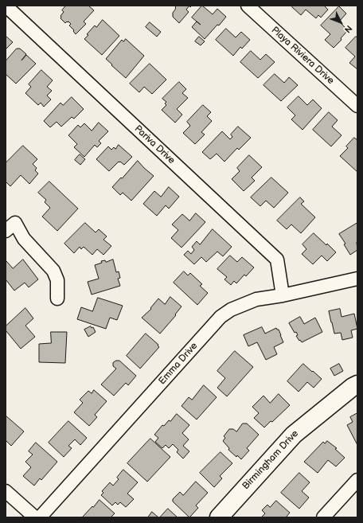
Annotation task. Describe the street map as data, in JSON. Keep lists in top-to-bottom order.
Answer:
{
  "streets": {
    "main road": ["Birmingham Drive"],
    "street": ["Playa Riviera Drive", "Pariva Drive", "Emma Drive"]
  },
  "crossings": [
    ["Pariva Drive", "Emma Drive"]
  ],
  "north": "bottom right"
}
